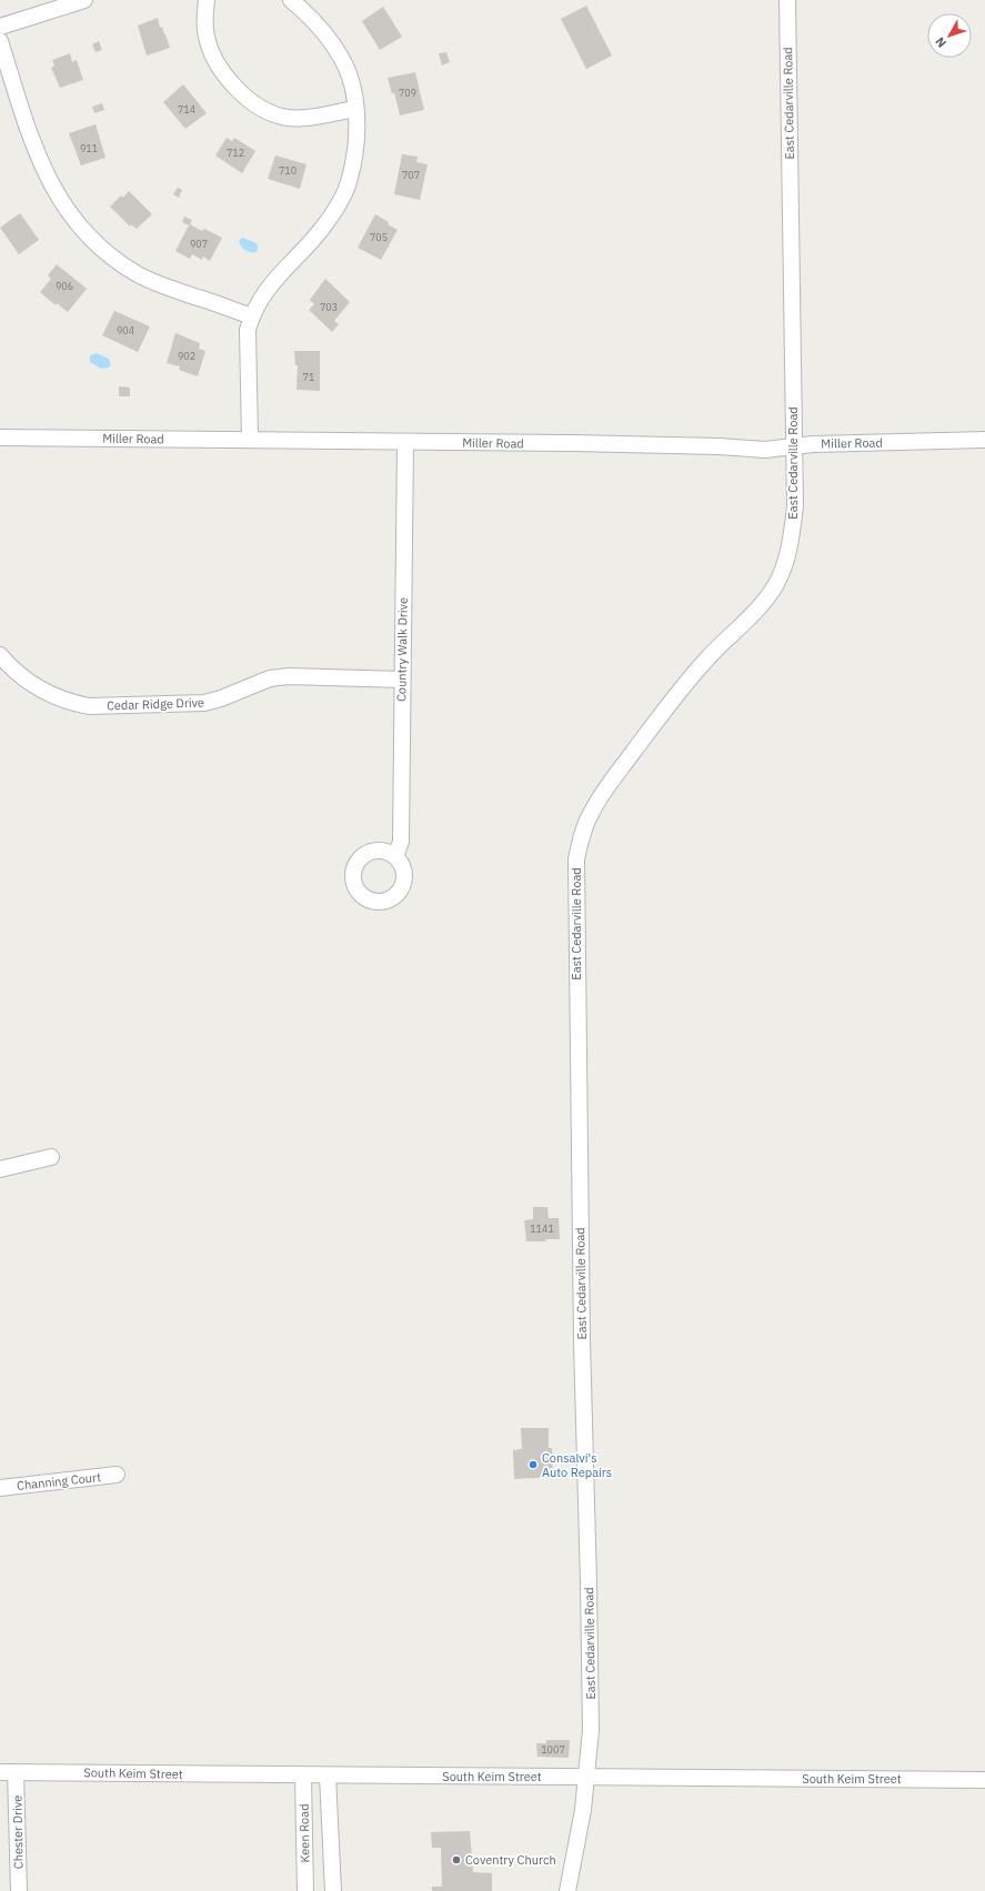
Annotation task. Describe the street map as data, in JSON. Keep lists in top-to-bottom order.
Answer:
{
  "streets": {
    "street": [
      "East Cedarville Road",
      "Miller Road",
      "Country Walk Drive",
      "Cedar Ridge Drive",
      "Channing Court",
      "South Keim Street",
      "Chester Drive",
      "Keen Road"
    ]
  },
  "crossings": [
    ["East Cedarville Road", "Miller Road"],
    ["East Cedarville Road", "South Keim Street"],
    ["Miller Road", "Country Walk Drive"],
    ["Country Walk Drive", "Cedar Ridge Drive"],
    ["South Keim Street", "Chester Drive"],
    ["South Keim Street", "Keen Road"]
  ],
  "places": ["Consalvi's Auto Repairs", "Coventry Church"],
  "house_numbers": [
    "709",
    "714",
    "911",
    "712",
    "710",
    "707",
    "705",
    "907",
    "906",
    "703",
    "904",
    "902",
    "71",
    "1141",
    "1007"
  ],
  "north": "bottom left"
}
